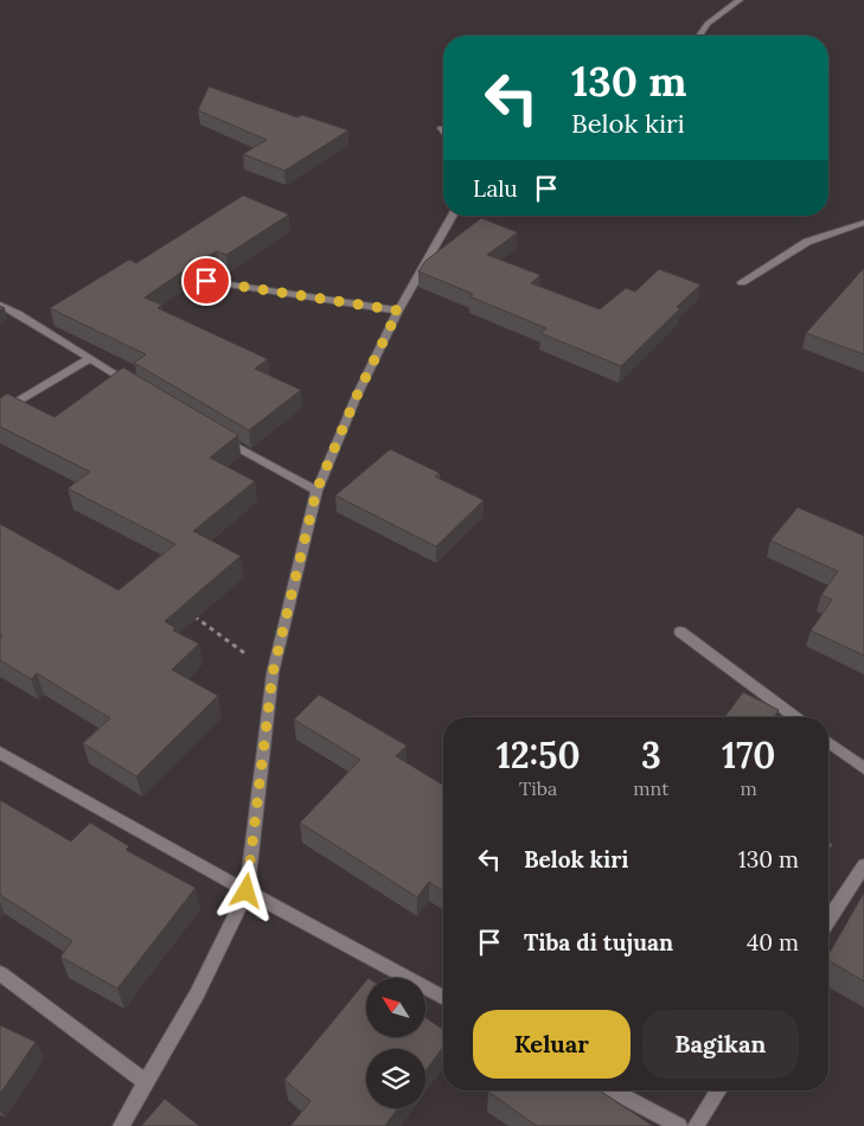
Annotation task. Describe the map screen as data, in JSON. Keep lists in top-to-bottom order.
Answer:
{
  "north": "top left",
  "page": {
    "turn": ["130 m", "Belok kiri"],
    "then": "Lalu",
    "eta": [
      "12:50",
      "Tiba",
      "3",
      "mnt",
      "170",
      "m"
    ],
    "list": [
      {
        "name": "Belok kiri",
        "value": "130 m"
      },
      {
        "name": "Tiba di tujuan",
        "value": "40 m"
      }
    ],
    "buttons": ["Keluar", "Bagikan"]
  }
}
